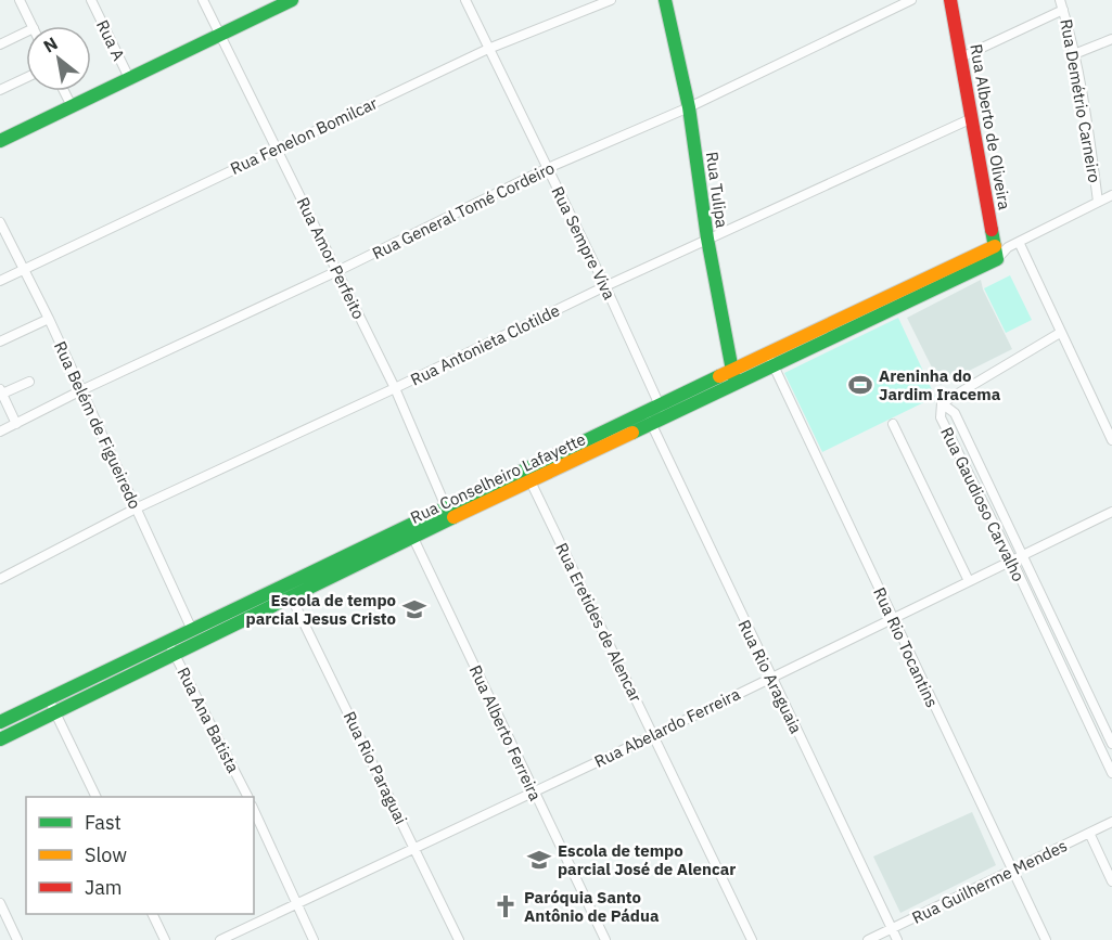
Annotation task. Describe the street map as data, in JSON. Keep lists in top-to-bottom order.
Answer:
{
  "streets": {
    "street": [
      "Rua A",
      "Rua Demétrio Carneiro",
      "Rua Alberto de Oliveira",
      "Rua Fenelon Bomilcar",
      "Rua Tulipa",
      "Rua General Tomé Cordeiro",
      "Rua Sempre Viva",
      "Rua Amor Perfeito",
      "Rua Antonieta Clotilde",
      "Rua Belém de Figueiredo",
      "Rua Conselheiro Lafayette",
      "Rua Gaudioso Carvalho",
      "Rua Eretides de Alencar",
      "Rua Rio Tocantins",
      "Rua Rio Araguaia",
      "Rua Ana Batista",
      "Rua Abelardo Ferreira",
      "Rua Alberto Ferreira",
      "Rua Rio Paraguai",
      "Rua Guilherme Mendes"
    ]
  },
  "crossings": [
    ["Rua Demétrio Carneiro", "Rua Conselheiro Lafayette"],
    ["Rua Alberto de Oliveira", "Rua Antonieta Clotilde"],
    ["Rua Alberto de Oliveira", "Rua Conselheiro Lafayette"],
    ["Rua Fenelon Bomilcar", "Rua Sempre Viva"],
    ["Rua Fenelon Bomilcar", "Rua Amor Perfeito"],
    ["Rua Fenelon Bomilcar", "Rua Belém de Figueiredo"],
    ["Rua Tulipa", "Rua General Tomé Cordeiro"],
    ["Rua Tulipa", "Rua Antonieta Clotilde"],
    ["Rua Tulipa", "Rua Conselheiro Lafayette"],
    ["Rua General Tomé Cordeiro", "Rua Sempre Viva"],
    ["Rua General Tomé Cordeiro", "Rua Amor Perfeito"],
    ["Rua General Tomé Cordeiro", "Rua Belém de Figueiredo"],
    ["Rua Sempre Viva", "Rua Antonieta Clotilde"],
    ["Rua Sempre Viva", "Rua Conselheiro Lafayette"],
    ["Rua Amor Perfeito", "Rua Antonieta Clotilde"],
    ["Rua Amor Perfeito", "Rua Conselheiro Lafayette"],
    ["Rua Antonieta Clotilde", "Rua Belém de Figueiredo"],
    ["Rua Belém de Figueiredo", "Rua Conselheiro Lafayette"],
    ["Rua Conselheiro Lafayette", "Rua Eretides de Alencar"],
    ["Rua Conselheiro Lafayette", "Rua Rio Tocantins"],
    ["Rua Conselheiro Lafayette", "Rua Rio Araguaia"],
    ["Rua Conselheiro Lafayette", "Rua Ana Batista"],
    ["Rua Conselheiro Lafayette", "Rua Alberto Ferreira"],
    ["Rua Conselheiro Lafayette", "Rua Rio Paraguai"],
    ["Rua Gaudioso Carvalho", "Rua Abelardo Ferreira"],
    ["Rua Eretides de Alencar", "Rua Abelardo Ferreira"],
    ["Rua Rio Tocantins", "Rua Abelardo Ferreira"],
    ["Rua Rio Tocantins", "Rua Guilherme Mendes"],
    ["Rua Rio Araguaia", "Rua Abelardo Ferreira"],
    ["Rua Rio Araguaia", "Rua Guilherme Mendes"],
    ["Rua Abelardo Ferreira", "Rua Alberto Ferreira"],
    ["Rua Abelardo Ferreira", "Rua Rio Paraguai"]
  ],
  "places": {
    "sports": ["Areninha do Jardim Iracema"],
    "school or university": ["Escola de tempo parcial Jesus Cristo", "Escola de tempo parcial José de Alencar"],
    "church": ["Paróquia Santo Antônio de Pádua"]
  },
  "legend": ["Fast", "Slow", "Jam"],
  "north": "top left"
}
